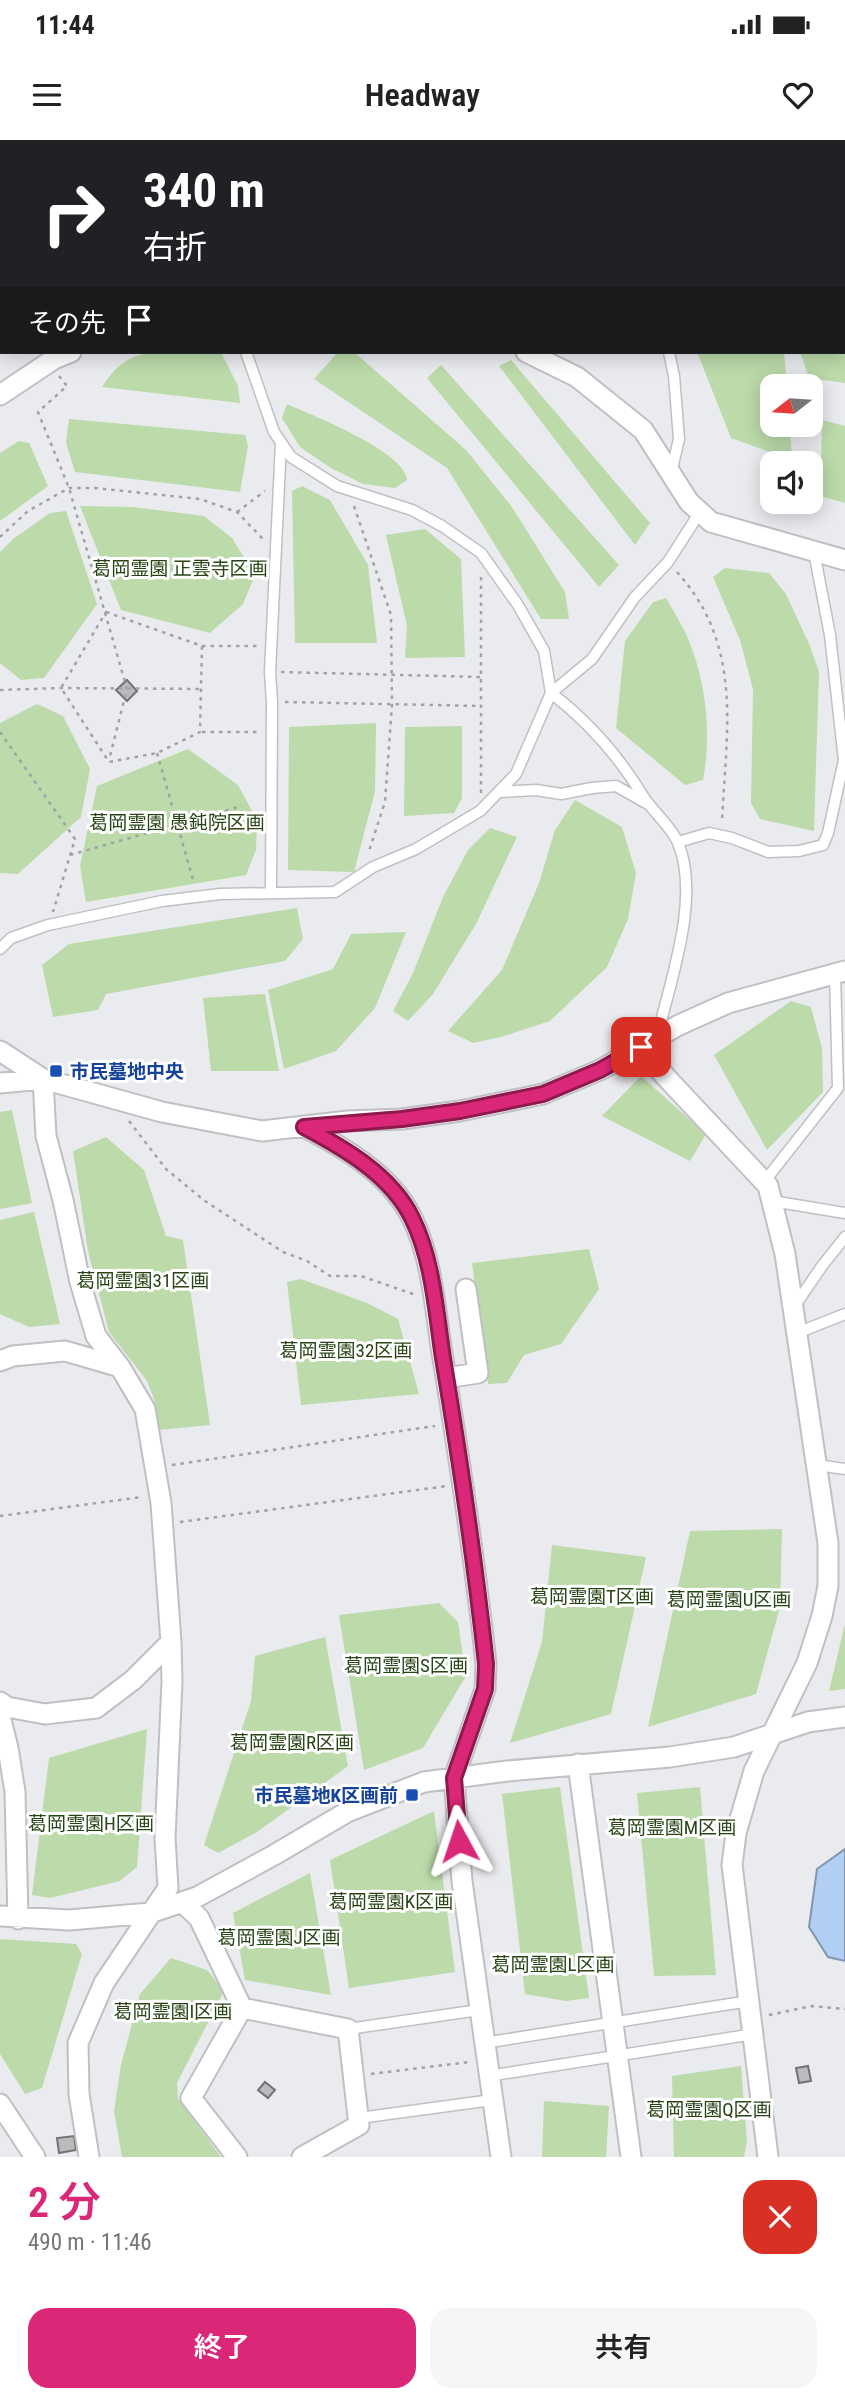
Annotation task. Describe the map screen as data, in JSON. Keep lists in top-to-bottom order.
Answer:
{
  "parks": [
    "葛岡霊園 正雲寺区画",
    "葛岡霊園 愚鈍院区画",
    "葛岡霊園31区画",
    "葛岡霊園32区画",
    "葛岡霊園T区画",
    "葛岡霊園U区画",
    "葛岡霊園S区画",
    "葛岡霊園R区画",
    "葛岡霊園H区画",
    "葛岡霊園M区画",
    "葛岡霊園K区画",
    "葛岡霊園J区画",
    "葛岡霊園L区画",
    "葛岡霊園I区画",
    "葛岡霊園Q区画"
  ],
  "places": {
    "transit": ["市民墓地中央", "市民墓地K区画前"]
  },
  "north": "left",
  "page": {
    "status": "11:44",
    "header": "Headway",
    "turn": ["340 m", "右折"],
    "then": "その先",
    "heading": ["2 分", "490 m · 11:46"],
    "buttons": ["終了", "共有"]
  }
}
